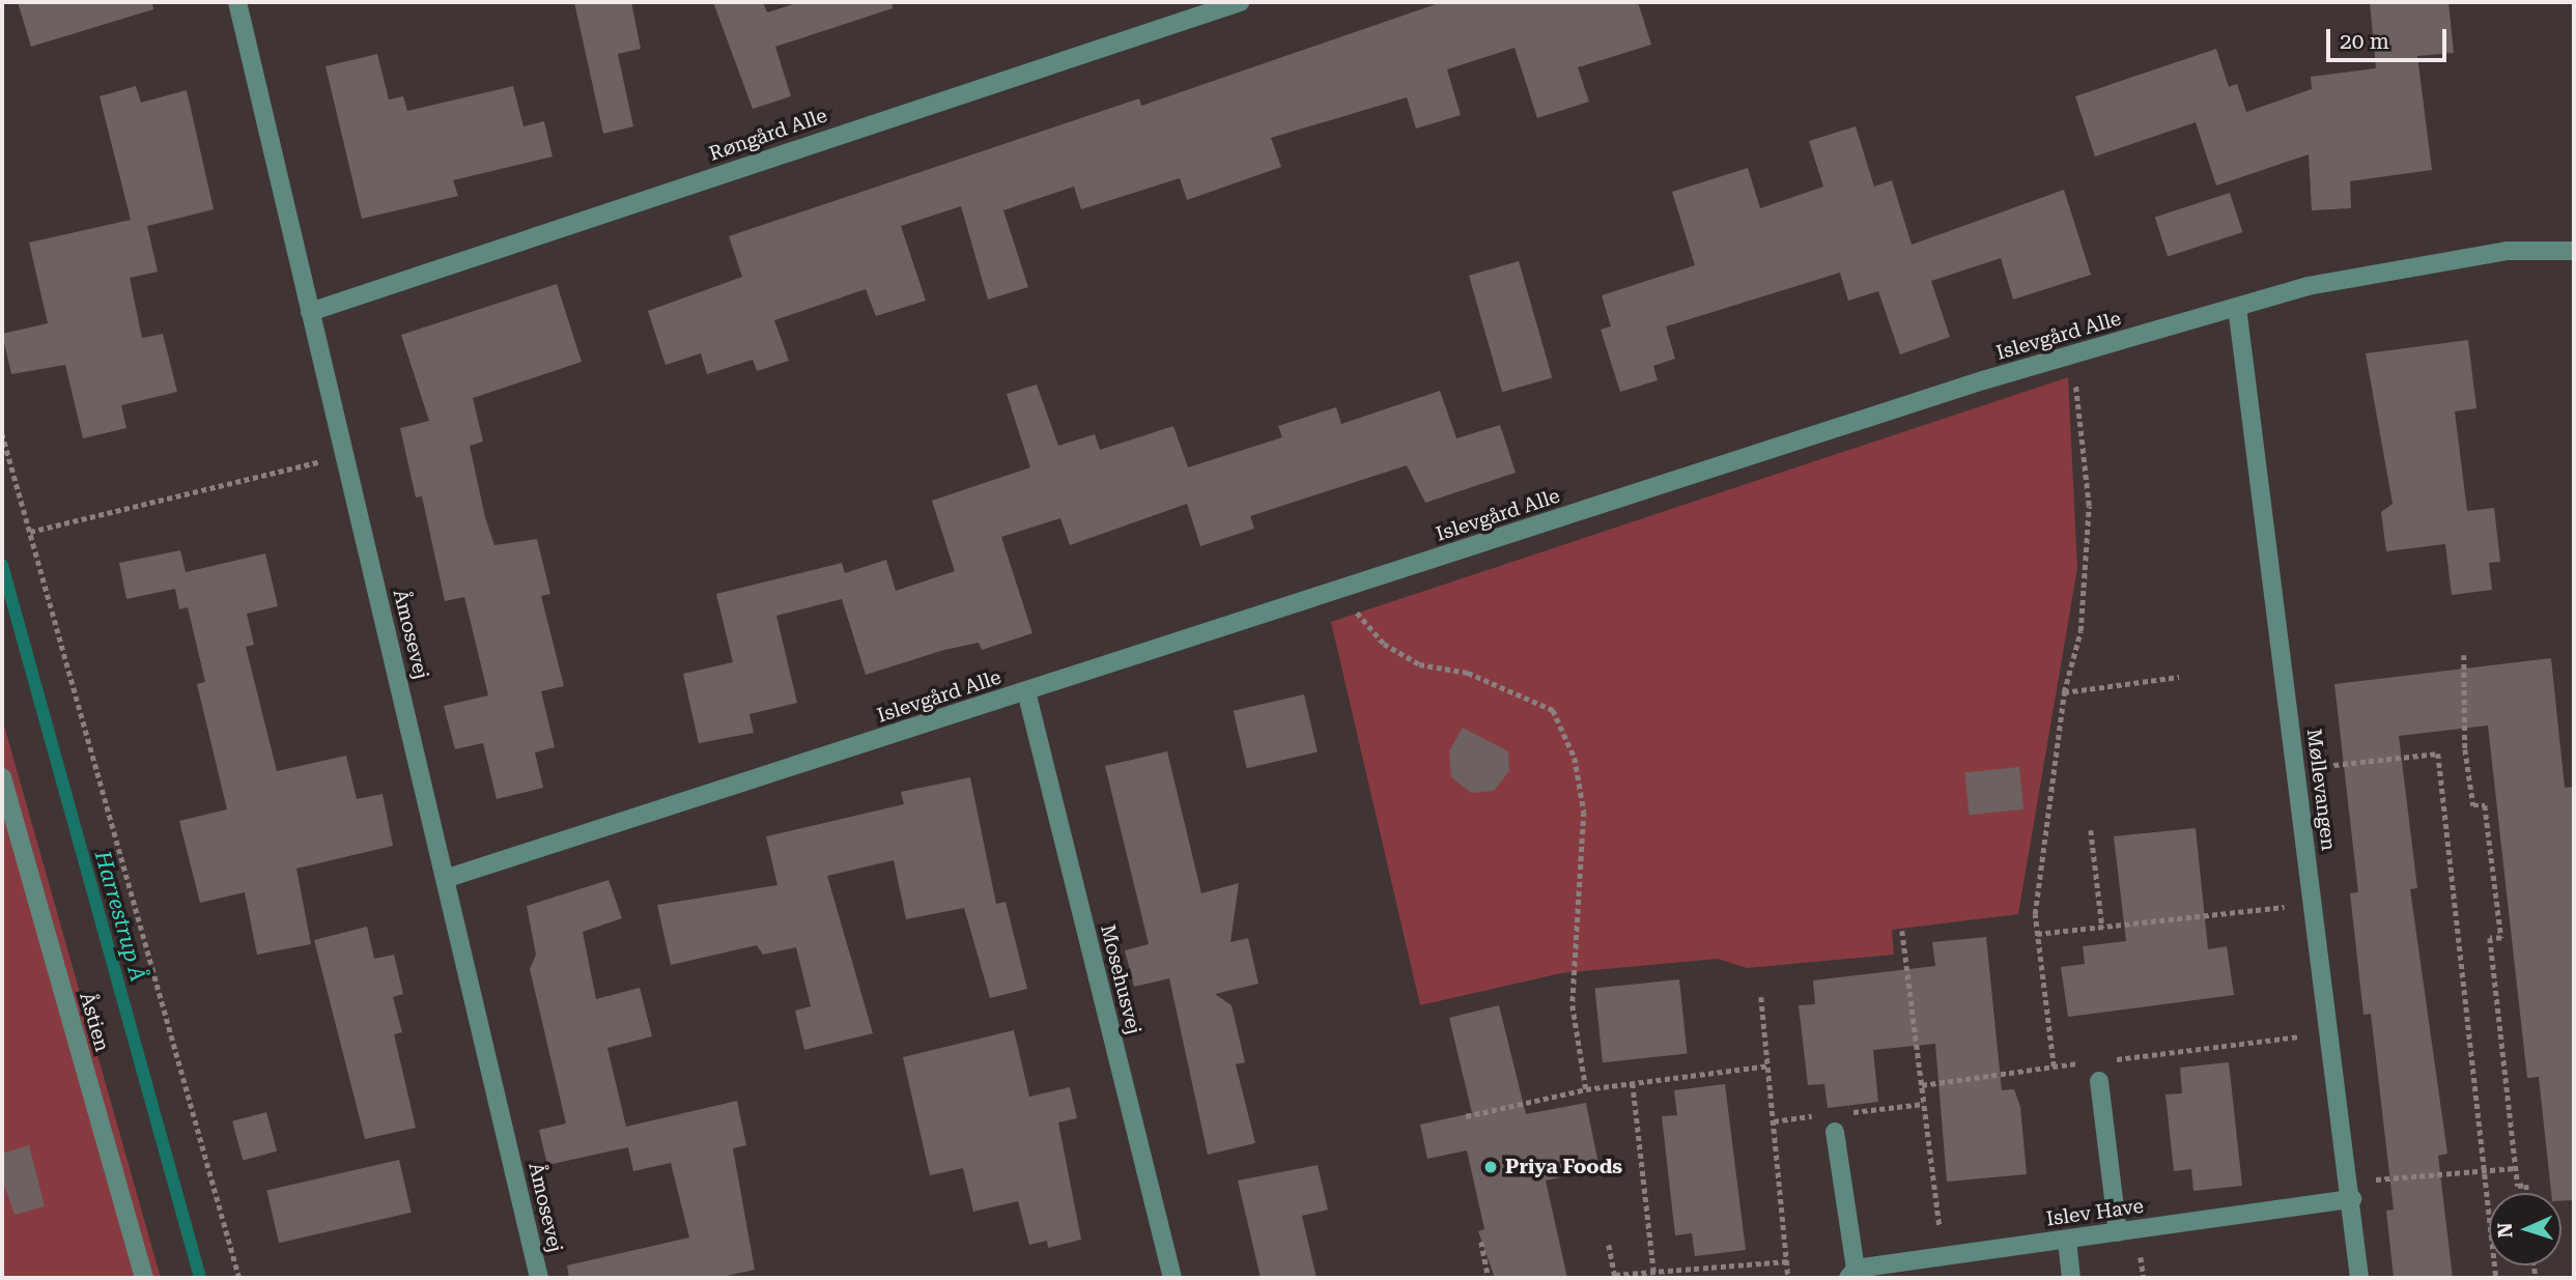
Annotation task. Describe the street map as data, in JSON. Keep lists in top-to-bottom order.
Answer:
{
  "streets": {
    "street": [
      "Røngård Alle",
      "Islevgård Alle",
      "Åmosevej",
      "Møllevangen",
      "Mosehusvej",
      "Åstien",
      "Islev Have"
    ]
  },
  "crossings": [
    ["Røngård Alle", "Åmosevej"],
    ["Islevgård Alle", "Åmosevej"],
    ["Islevgård Alle", "Møllevangen"],
    ["Islevgård Alle", "Mosehusvej"],
    ["Møllevangen", "Islev Have"]
  ],
  "water": ["Harrestrup Å"],
  "places": ["Priya Foods"],
  "scale_bar": "20 m",
  "north": "left"
}
